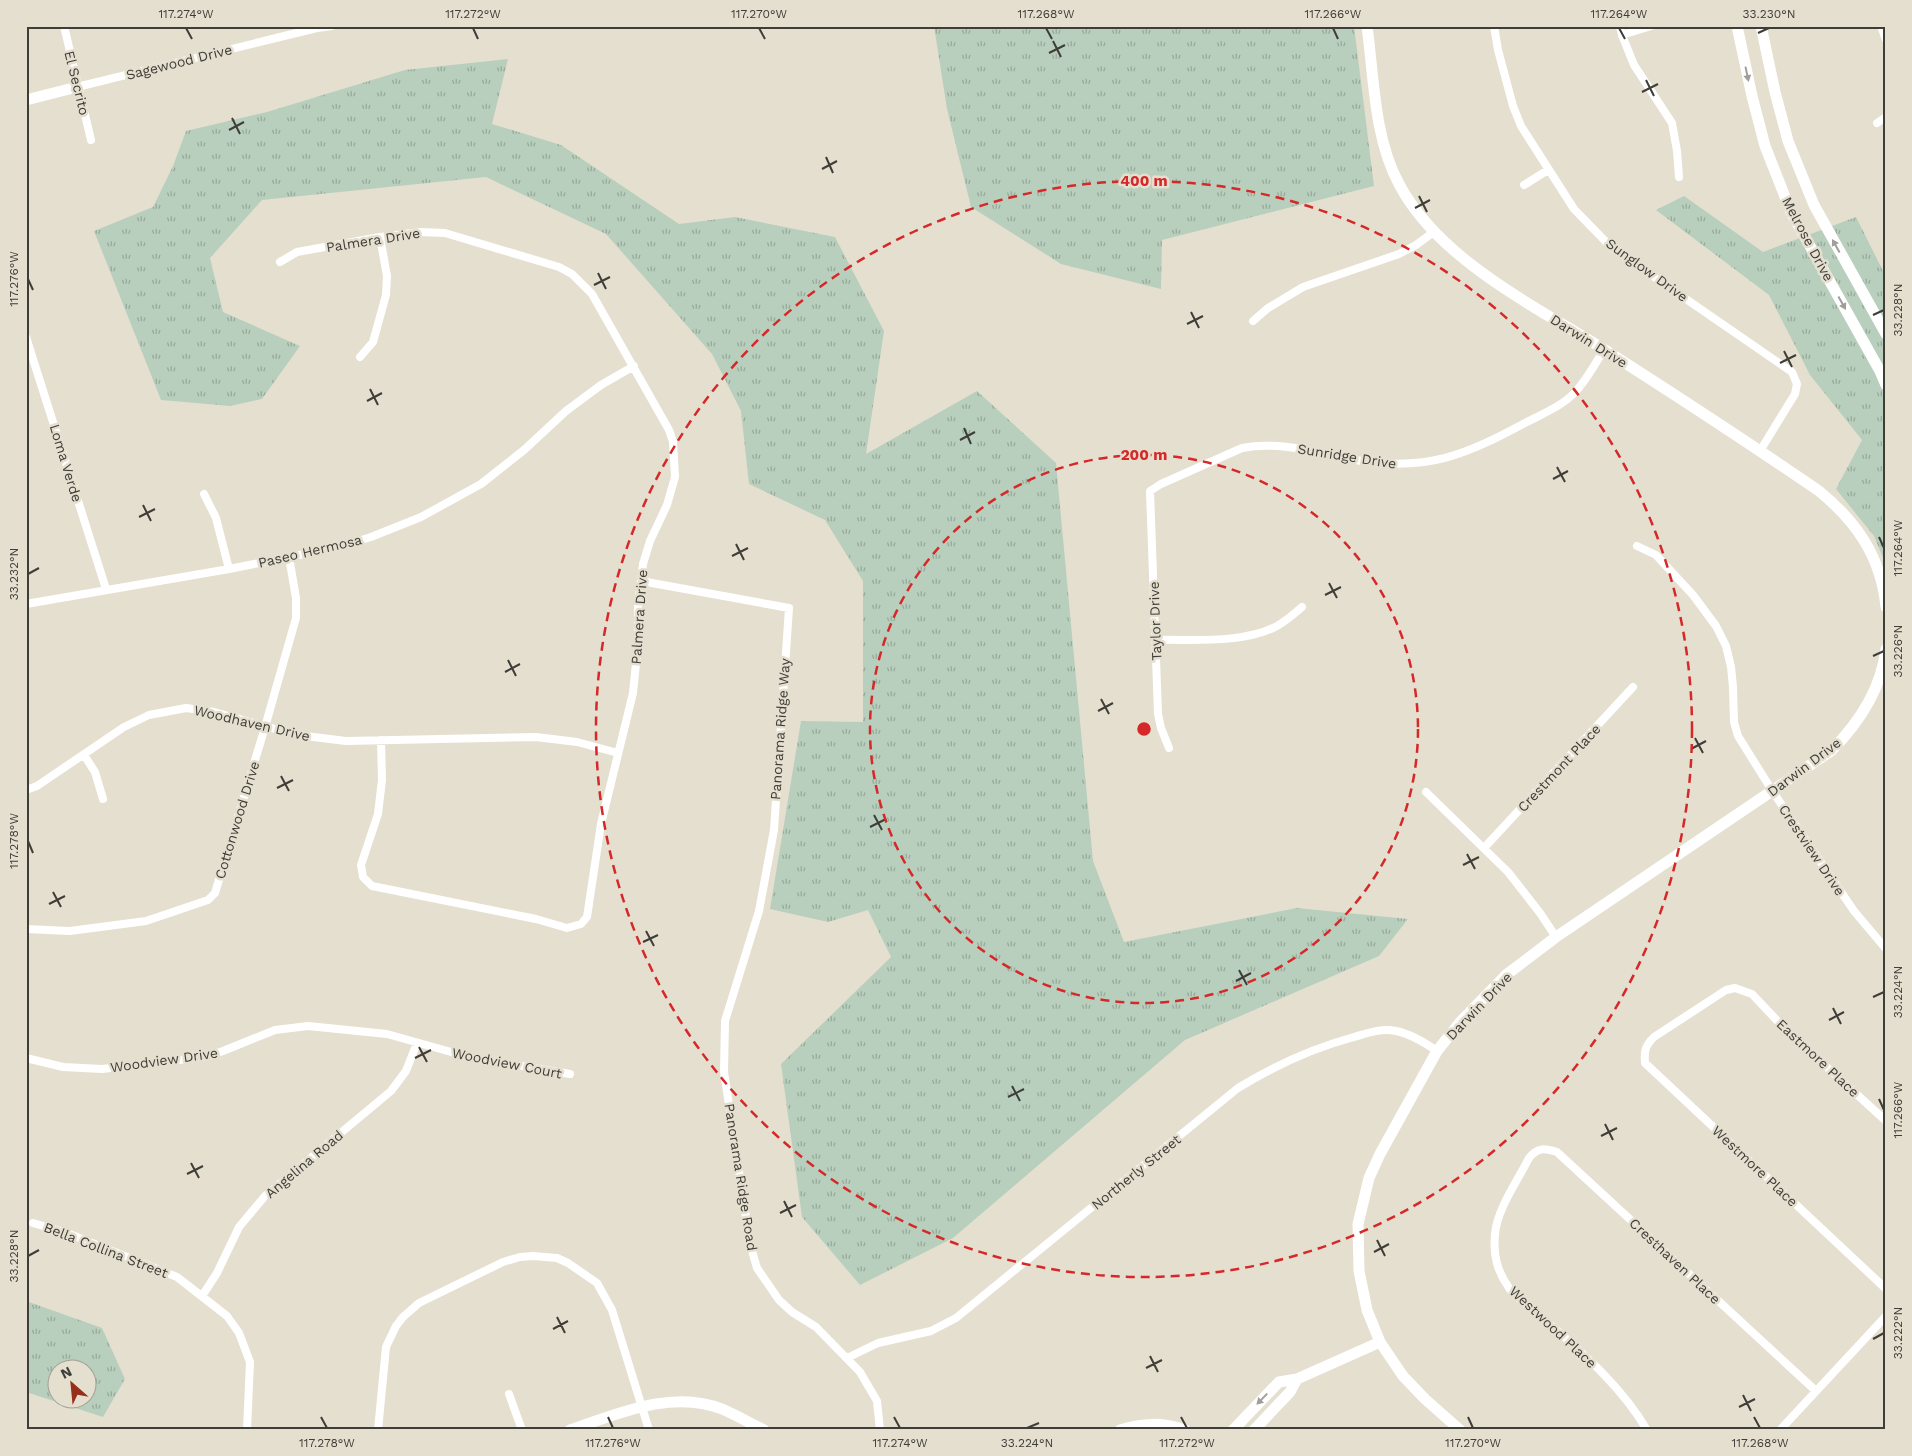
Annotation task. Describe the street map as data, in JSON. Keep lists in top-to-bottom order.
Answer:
{
  "streets": {
    "street": [
      "Sagewood Drive",
      "El Secrito",
      "Melrose Drive",
      "Palmera Drive",
      "Sunglow Drive",
      "Darwin Drive",
      "Sunridge Drive",
      "Loma Verde",
      "Paseo Hermosa",
      "Taylor Drive",
      "Woodhaven Drive",
      "Panorama Ridge Way",
      "Crestmont Place",
      "Cottonwood Drive",
      "Crestview Drive",
      "Eastmore Place",
      "Woodview Drive",
      "Woodview Court",
      "Angelina Road",
      "Westmore Place",
      "Northerly Street",
      "Panorama Ridge Road",
      "Bella Collina Street",
      "Cresthaven Place",
      "Westwood Place"
    ]
  },
  "crossings": [
    ["Sagewood Drive", "El Secrito"],
    ["Palmera Drive", "Paseo Hermosa"],
    ["Palmera Drive", "Woodhaven Drive"],
    ["Palmera Drive", "Panorama Ridge Way"],
    ["Sunglow Drive", "Darwin Drive"],
    ["Darwin Drive", "Sunridge Drive"],
    ["Darwin Drive", "Crestview Drive"],
    ["Darwin Drive", "Northerly Street"],
    ["Sunridge Drive", "Taylor Drive"],
    ["Loma Verde", "Paseo Hermosa"],
    ["Paseo Hermosa", "Cottonwood Drive"],
    ["Woodhaven Drive", "Cottonwood Drive"],
    ["Panorama Ridge Way", "Panorama Ridge Road"],
    ["Eastmore Place", "Westmore Place"],
    ["Woodview Drive", "Woodview Court"],
    ["Woodview Drive", "Angelina Road"],
    ["Woodview Court", "Angelina Road"],
    ["Angelina Road", "Bella Collina Street"],
    ["Northerly Street", "Panorama Ridge Road"],
    ["Cresthaven Place", "Westwood Place"]
  ],
  "north": "top left",
  "coordinates": [
    "117.274°W",
    "117.272°W",
    "117.270°W",
    "117.268°W",
    "117.266°W",
    "117.264°W",
    "33.230°N",
    "117.276°W",
    "33.228°N",
    "33.232°N",
    "33.226°N",
    "117.278°W",
    "33.224°N",
    "33.222°N"
  ],
  "rings": ["400 m", "200 m"]
}
